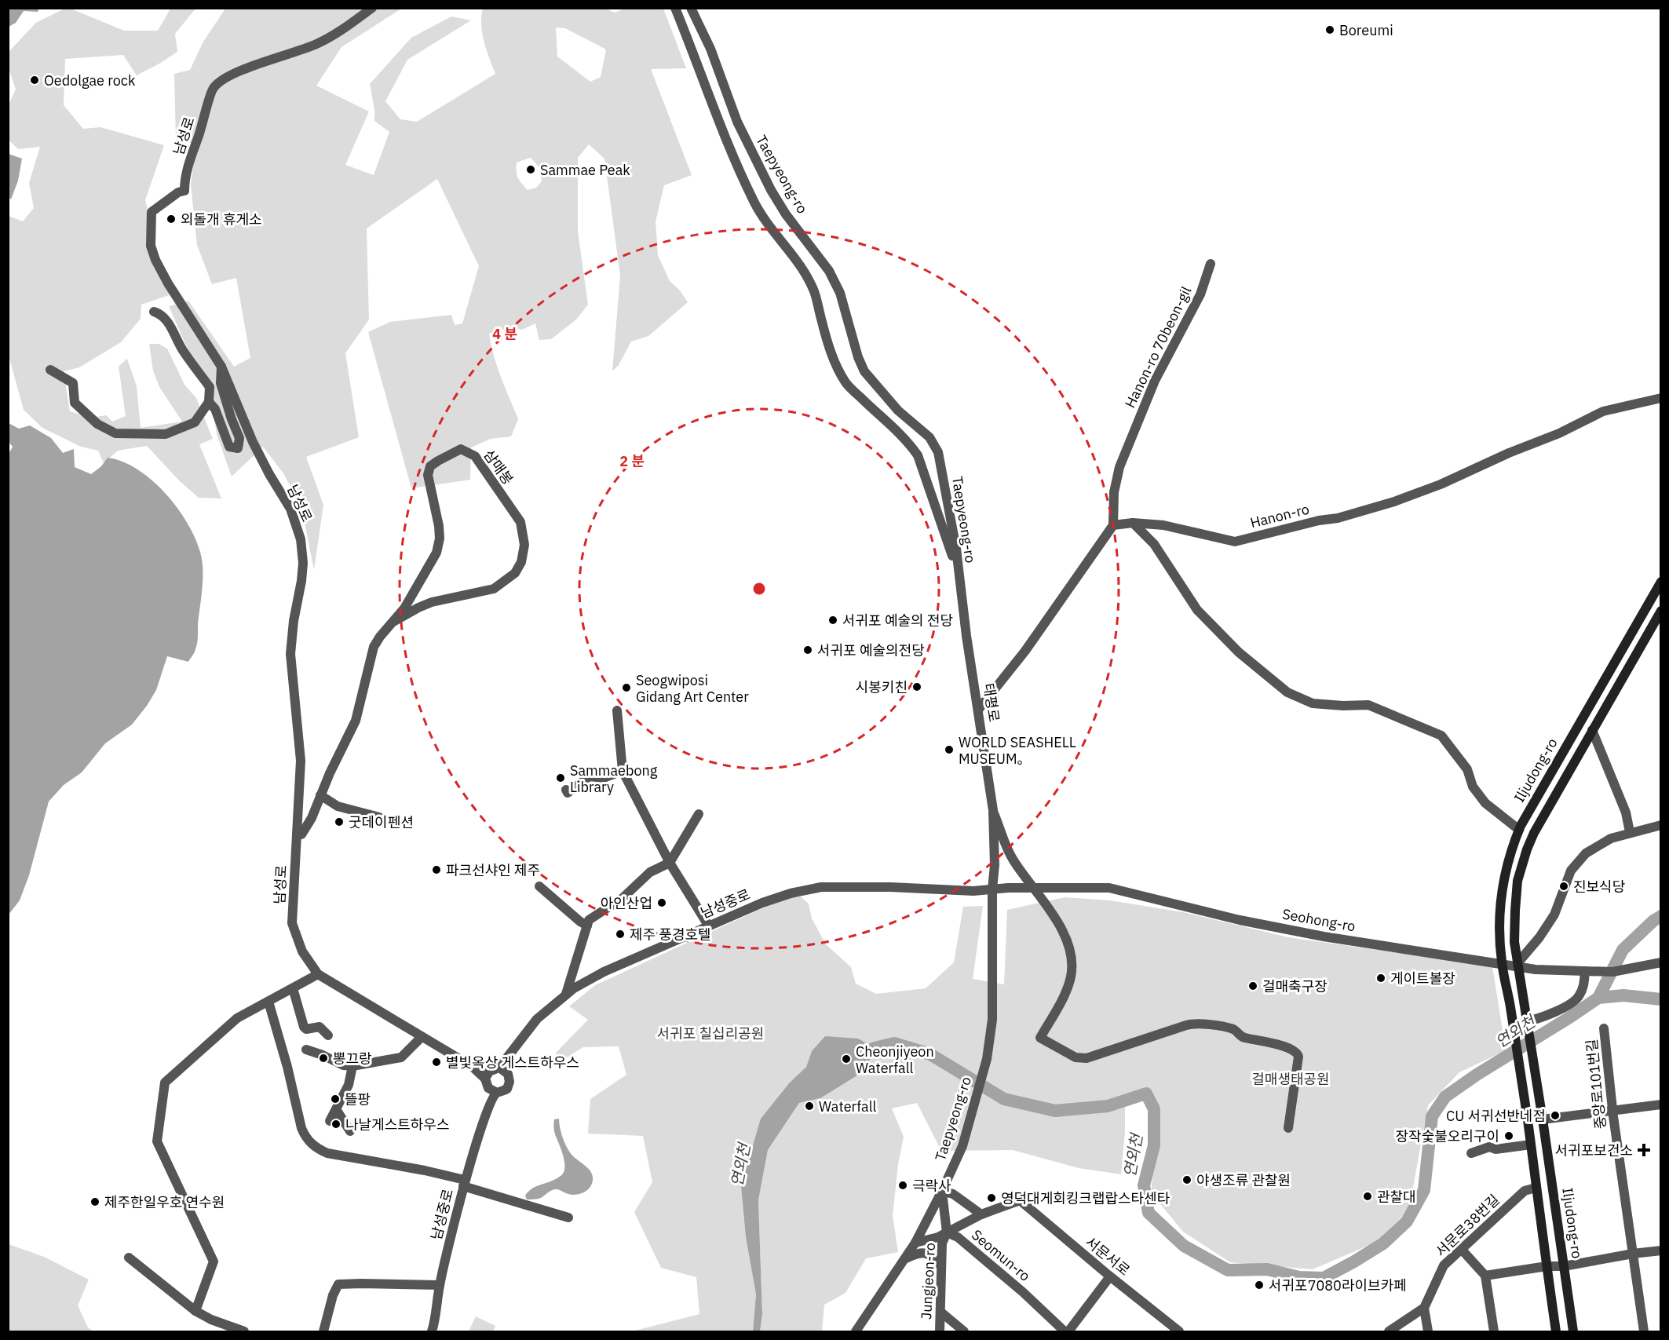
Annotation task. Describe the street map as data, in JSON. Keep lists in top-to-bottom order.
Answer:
{
  "streets": {
    "main road": ["Iljudong-ro"],
    "street": [
      "남성로",
      "Taepyeong-ro",
      "Hanon-ro 70beon-gil",
      "삼매봉",
      "Hanon-ro",
      "태평로",
      "남성중로",
      "Seohong-ro",
      "중앙로101번길",
      "서문로38번길",
      "Seomun-ro",
      "서문서로",
      "Jungjeon-ro"
    ]
  },
  "crossings": [
    ["남성로", "삼매봉"],
    ["남성로", "남성중로"],
    ["Taepyeong-ro", "태평로"],
    ["Taepyeong-ro", "남성중로"],
    ["Taepyeong-ro", "Seohong-ro"],
    ["Hanon-ro 70beon-gil", "Hanon-ro"],
    ["태평로", "남성중로"],
    ["태평로", "Seohong-ro"],
    ["Iljudong-ro", "Seohong-ro"],
    ["남성중로", "Seohong-ro"],
    ["Seomun-ro", "Jungjeon-ro"]
  ],
  "water": ["연외천"],
  "parks": ["서귀포 칠십리공원", "걸매생태공원"],
  "places": {
    "other": [
      "Boreumi",
      "Oedolgae rock",
      "Sammae Peak",
      "외돌개 휴게소",
      "서귀포 예술의 전당",
      "서귀포 예술의전당",
      "시봉키친",
      "Seogwiposi Gidang Art Center",
      "WORLD SEASHELL MUSEUM。",
      "Sammaebong Library",
      "굿데이펜션",
      "파크선샤인 제주",
      "진보식당",
      "아인산업",
      "제주 풍경호텔",
      "게이트볼장",
      "걸매축구장",
      "뽕끄랑",
      "Cheonjiyeon Waterfall",
      "별빛옥상 게스트하우스",
      "뜰팡",
      "Waterfall",
      "CU 서귀선반네점",
      "나날게스트하우스",
      "장작숯불오리구이",
      "야생조류 관찰원",
      "극락사",
      "관찰대",
      "영덕대게회킹크랩랍스타센타",
      "제주한일우호 연수원",
      "서귀포7080라이브카페"
    ],
    "health": ["서귀포보건소"]
  },
  "rings": ["4 분", "2 분"]
}
